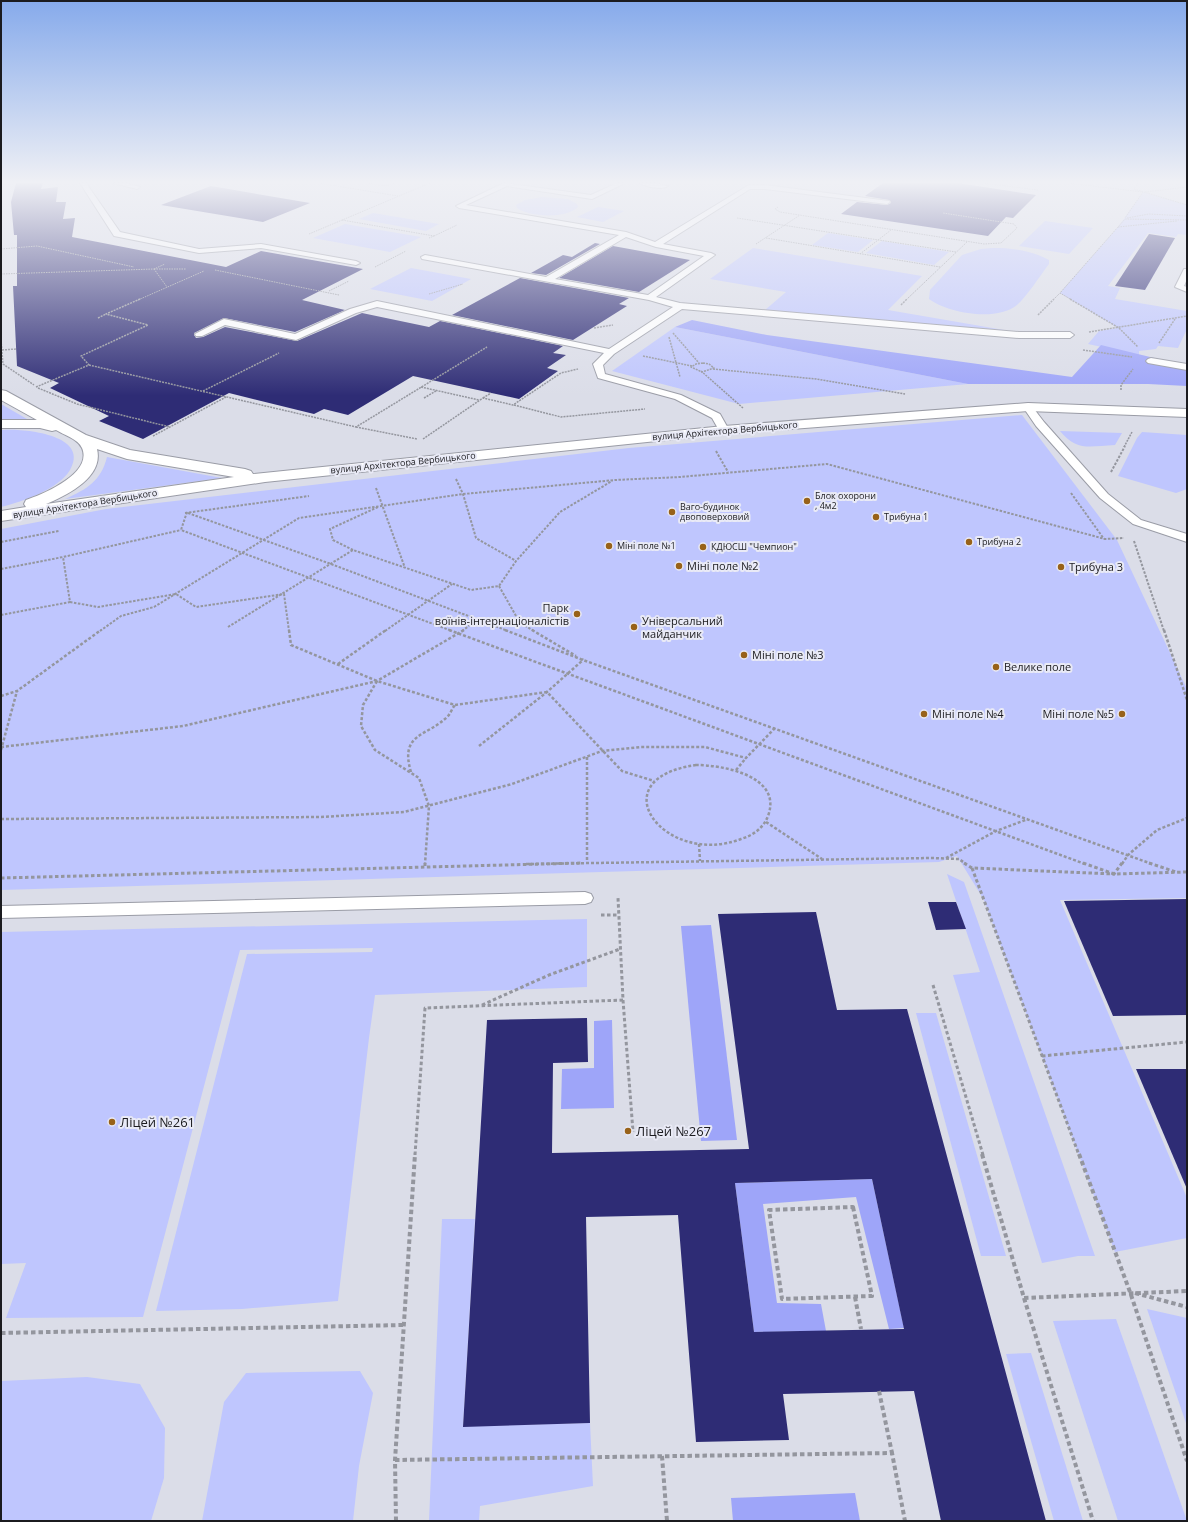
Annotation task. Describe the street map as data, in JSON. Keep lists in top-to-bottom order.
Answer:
{
  "streets": {
    "street": ["вулиця Архітектора Вербицького"]
  },
  "places": [
    "Блок охорони , 4м2",
    "Ваго-будинок двоповерховий",
    "Трибуна 1",
    "Трибуна 2",
    "Міні поле №1",
    "КДЮСШ \"Чемпион\"",
    "Міні поле №2",
    "Трибуна 3",
    "Парк воїнів-інтернаціоналістів",
    "Універсальний майданчик",
    "Міні поле №3",
    "Велике поле",
    "Міні поле №4",
    "Міні поле №5",
    "Ліцей №261",
    "Ліцей №267"
  ]
}
